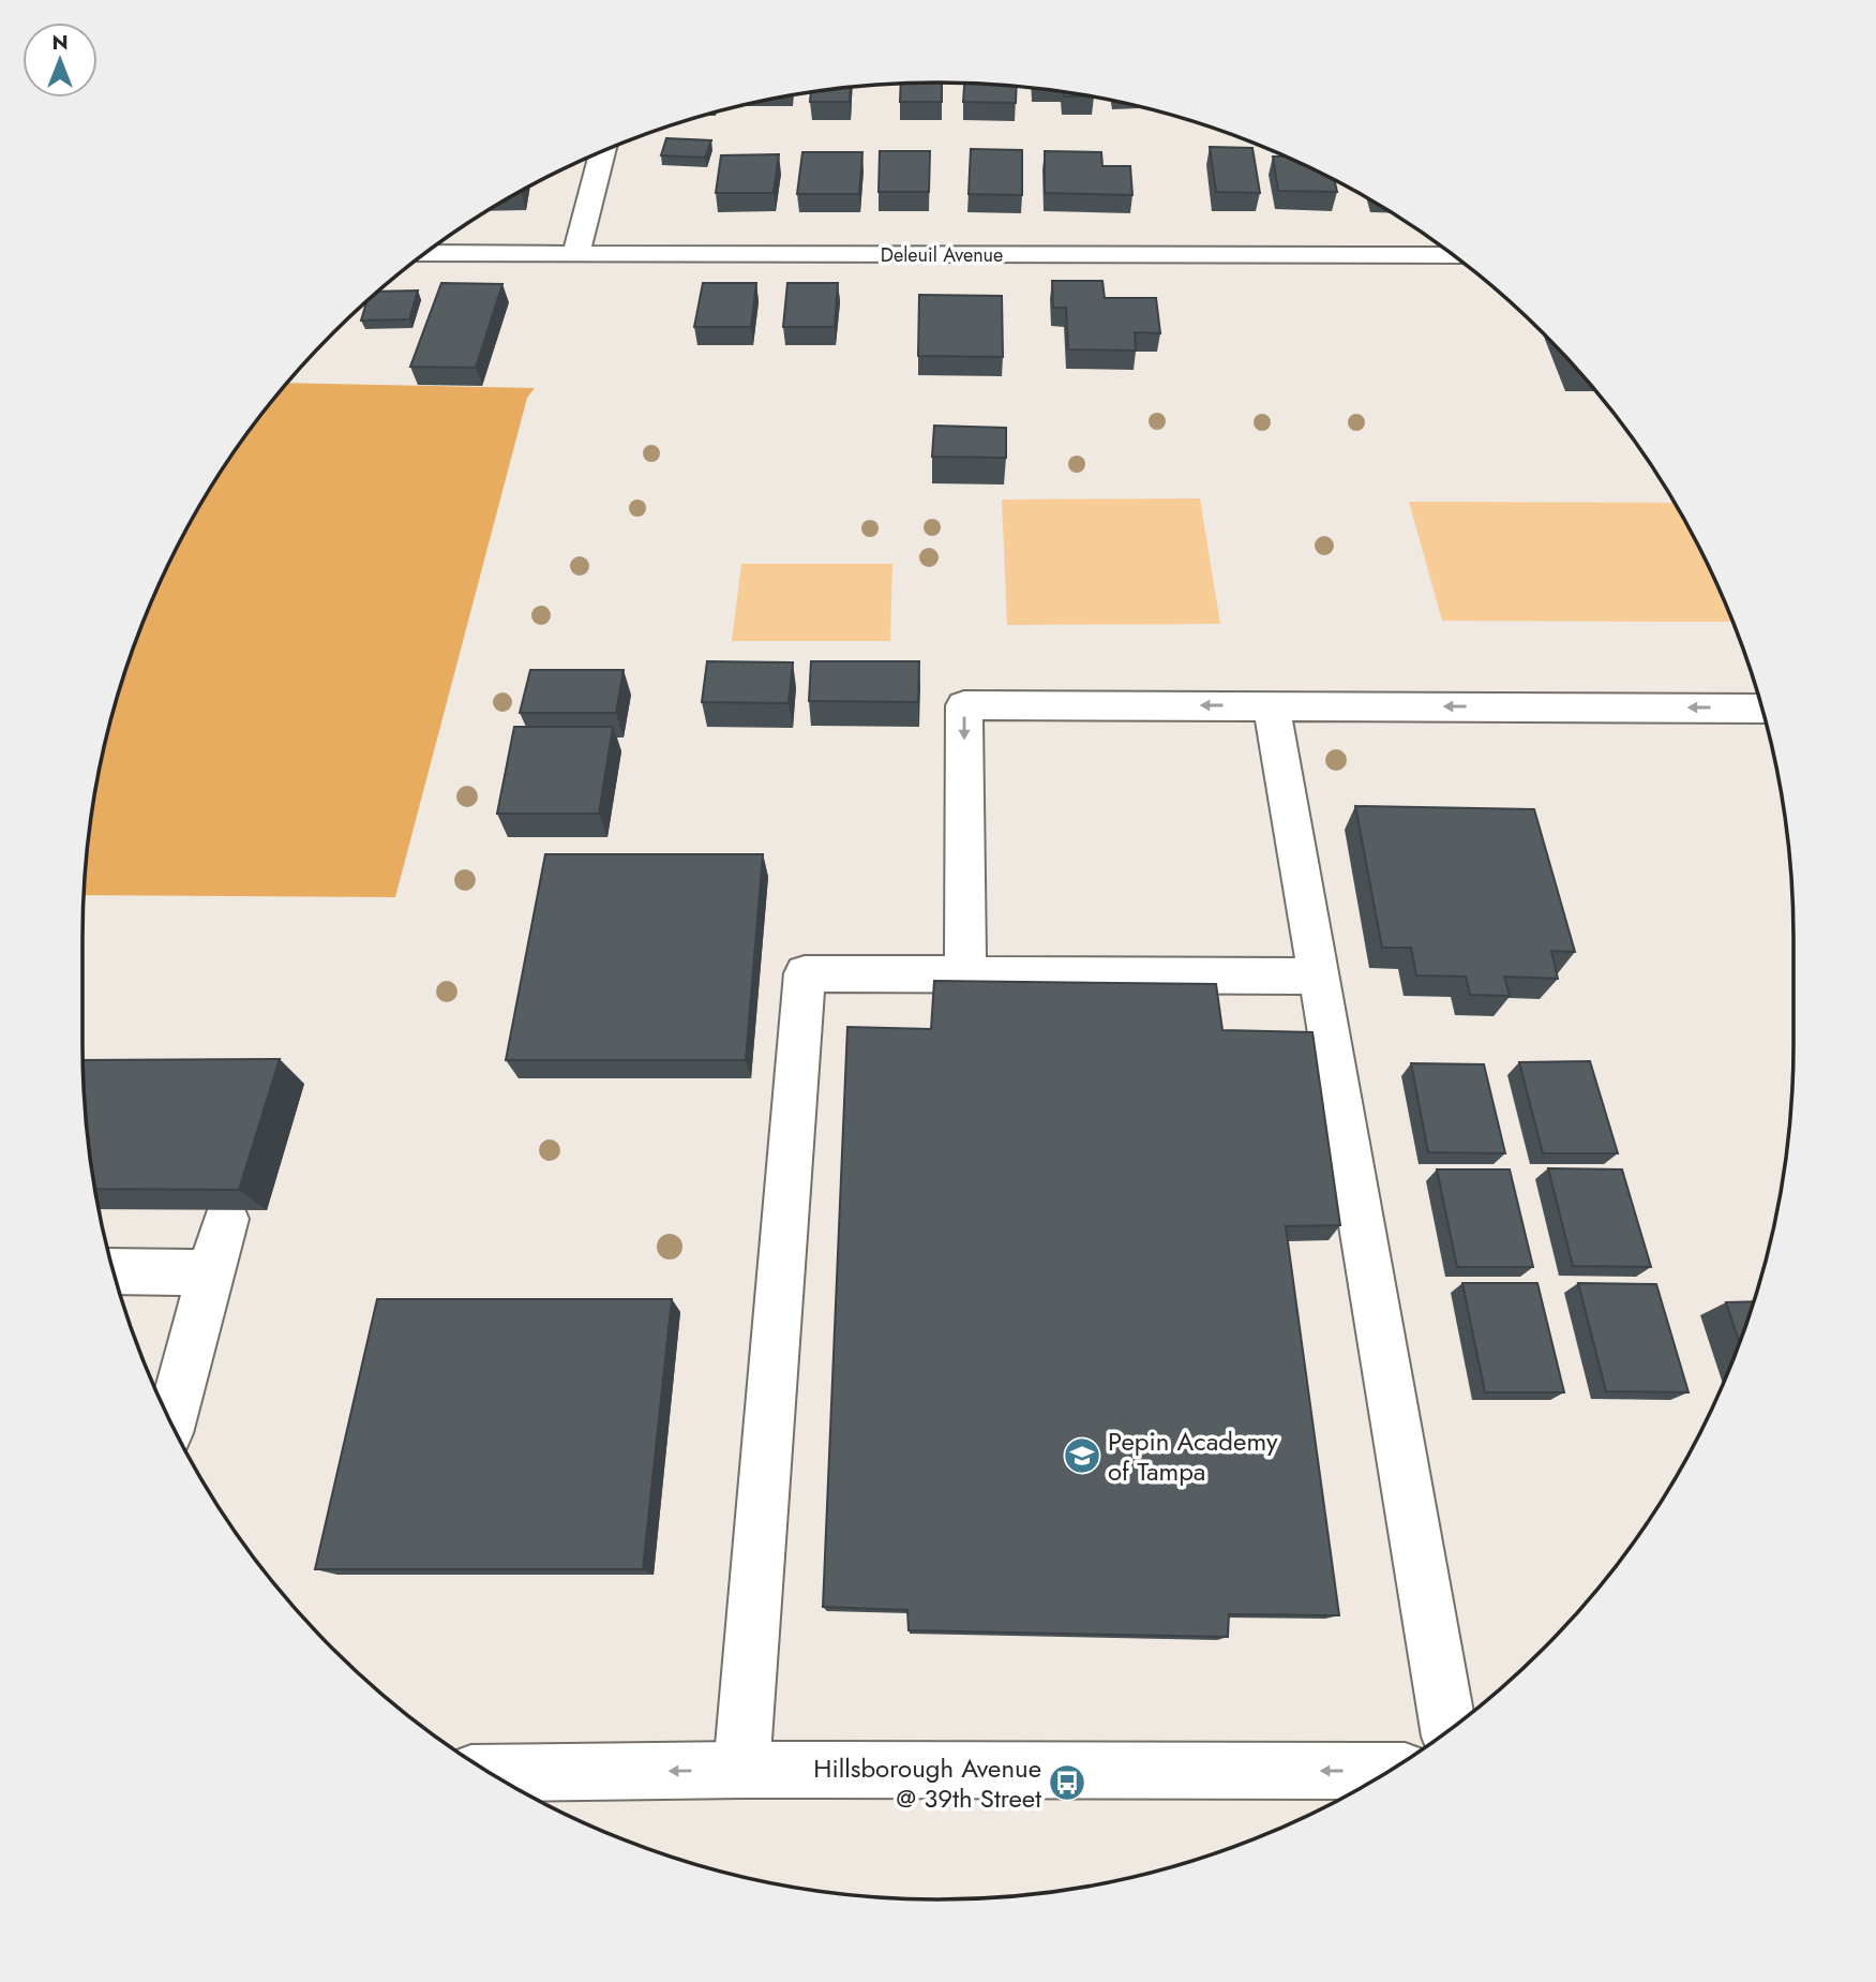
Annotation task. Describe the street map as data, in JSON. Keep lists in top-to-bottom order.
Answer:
{
  "streets": {
    "street": ["Deleuil Avenue"]
  },
  "places": {
    "school or university": ["Pepin Academy of Tampa"],
    "bus stop": ["Hillsborough Avenue @ 39th Street"]
  },
  "north": "top"
}
